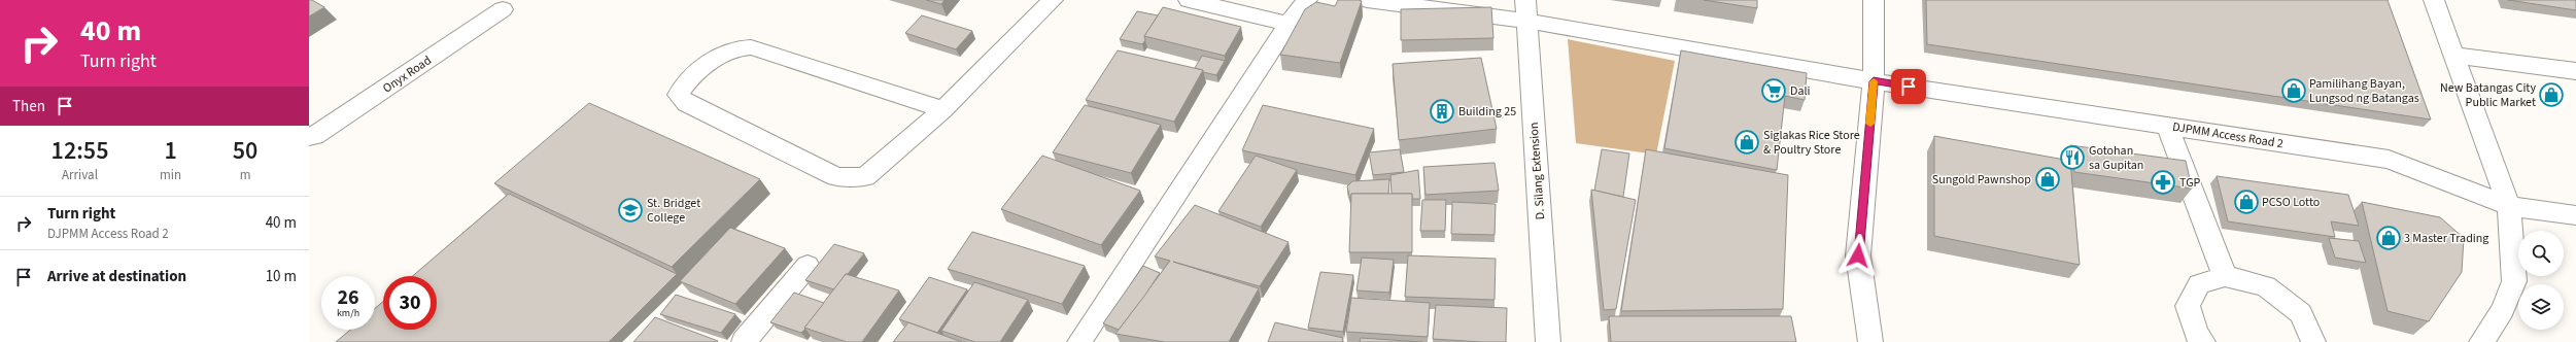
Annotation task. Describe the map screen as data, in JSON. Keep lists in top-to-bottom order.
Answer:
{
  "streets": {
    "street": ["Onyx Road", "DJPMM Access Road 2", "D. Silang Extension"]
  },
  "crossings": [
    ["DJPMM Access Road 2", "D. Silang Extension"]
  ],
  "places": {
    "supermarket": ["Dali"],
    "shop": [
      "Pamilihang Bayan, Lungsod ng Batangas",
      "New Batangas City Public Market",
      "Siglakas Rice Store & Poultry Store",
      "Sungold Pawnshop",
      "PCSO Lotto",
      "3 Master Trading"
    ],
    "building": ["Building 25"],
    "restaurant": ["Gotohan sa Gupitan"],
    "pharmacy": ["TGP"],
    "school or university": ["St. Bridget College"]
  },
  "page": {
    "turn": ["40 m", "Turn right"],
    "then": "Then",
    "eta": [
      "12:55",
      "Arrival",
      "1",
      "min",
      "50",
      "m"
    ],
    "list": [
      {
        "name": "Turn right",
        "note": "DJPMM Access Road 2",
        "value": "40 m"
      },
      {
        "name": "Arrive at destination",
        "value": "10 m"
      }
    ],
    "speed": "26 km/h",
    "limit": "30"
  }
}
